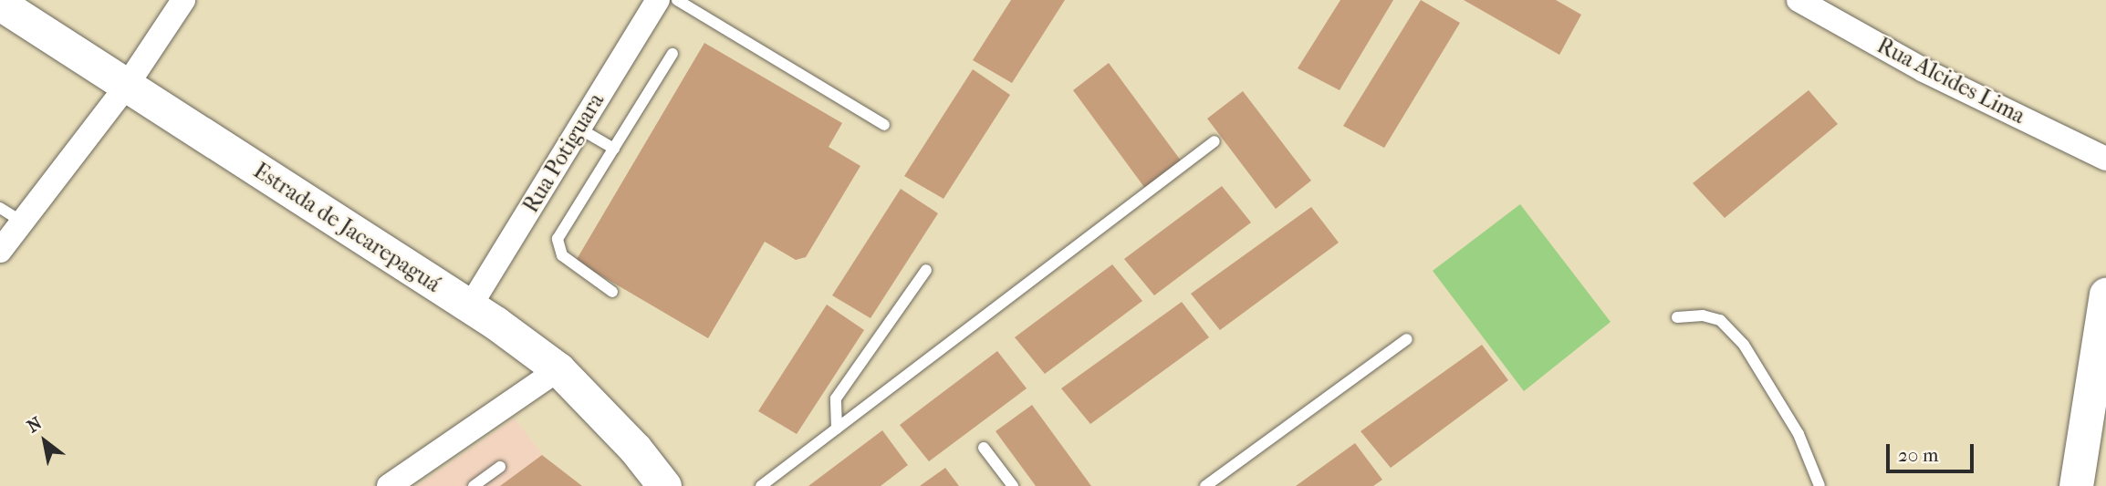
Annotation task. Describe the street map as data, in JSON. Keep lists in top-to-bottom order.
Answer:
{
  "streets": {
    "main road": ["Estrada de Jacarepaguá"],
    "street": ["Rua Alcides Lima", "Rua Potiguara"]
  },
  "crossings": [
    ["Rua Potiguara", "Estrada de Jacarepaguá"]
  ],
  "scale_bar": "20 m",
  "north": "top left"
}
